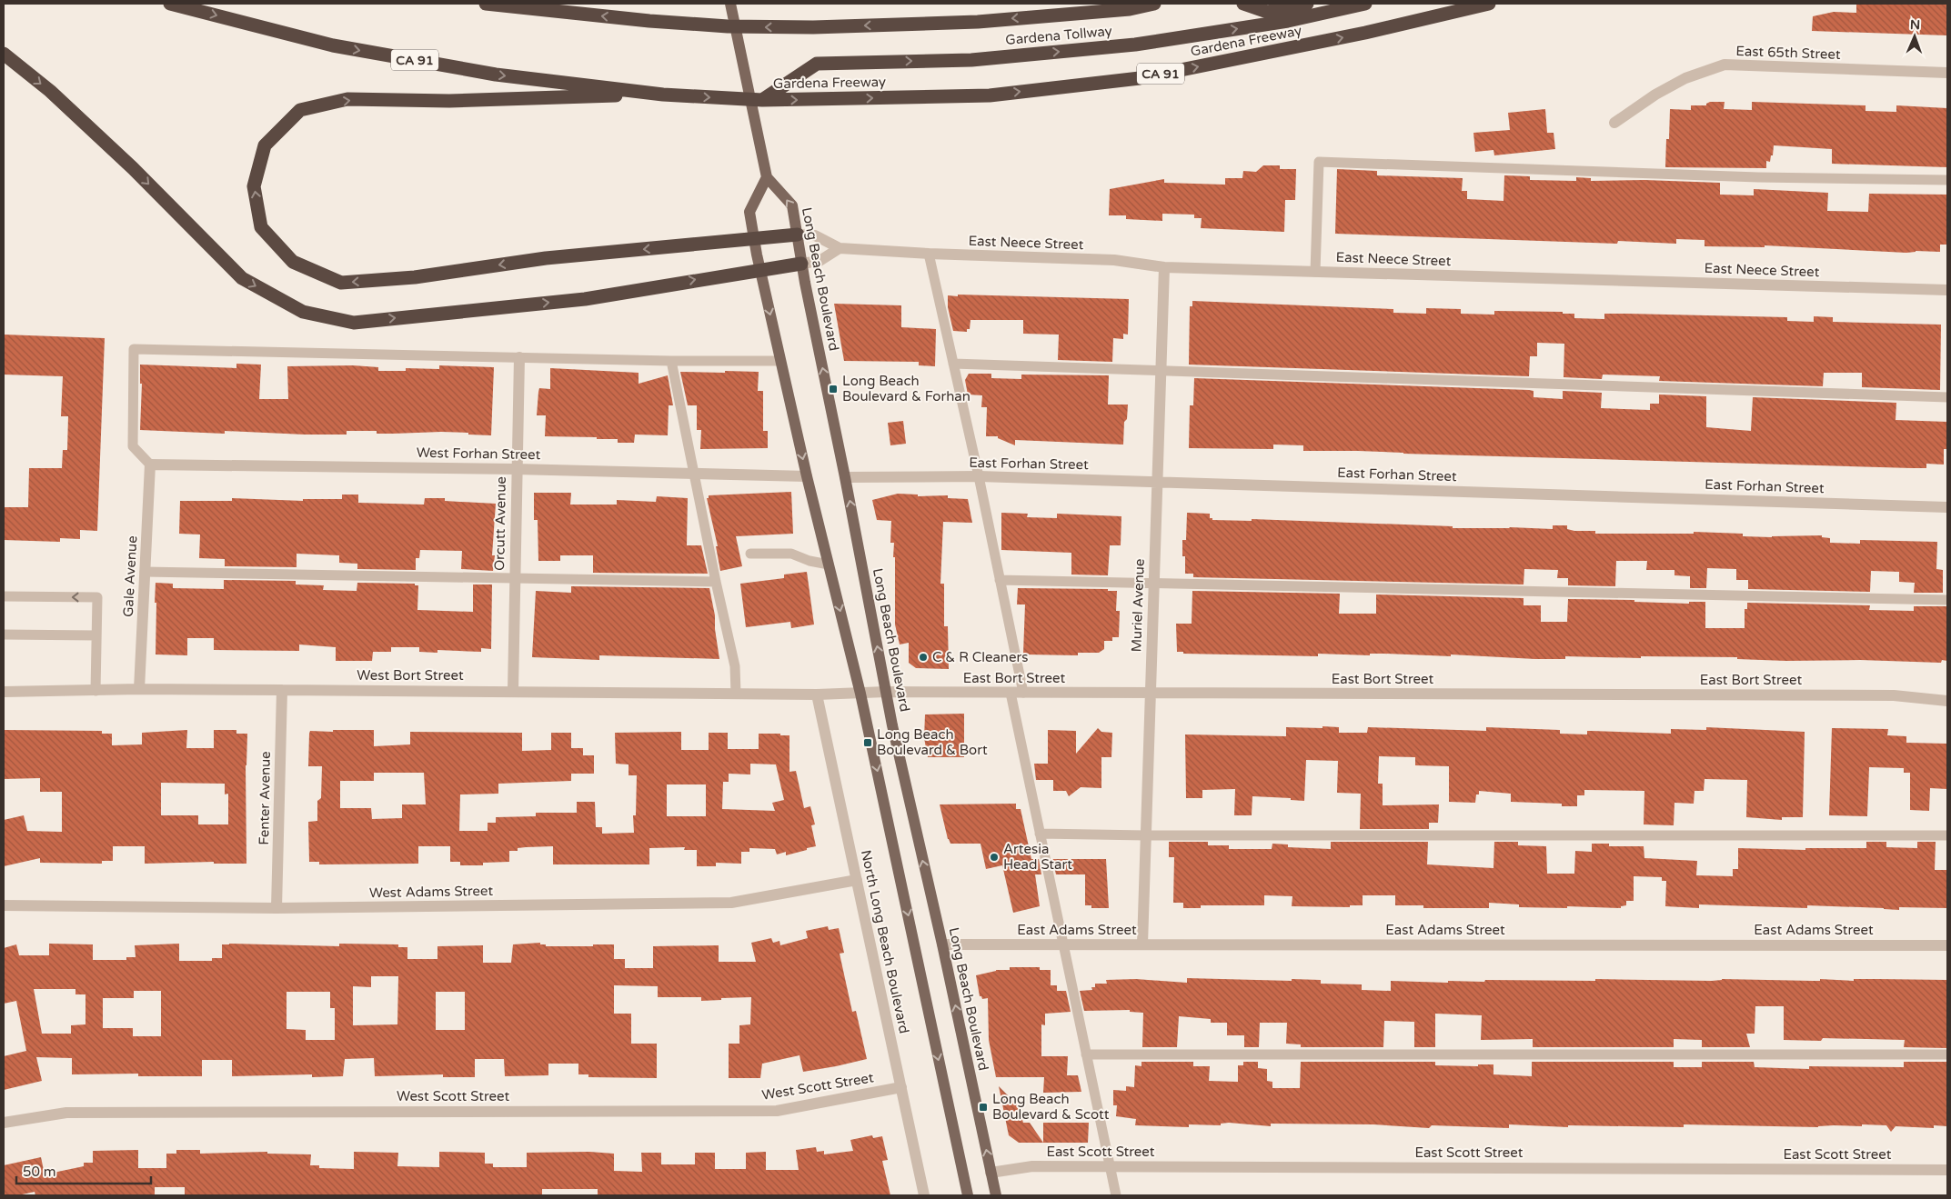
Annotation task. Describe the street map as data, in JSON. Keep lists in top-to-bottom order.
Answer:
{
  "streets": {
    "highway": ["Gardena Tollway", "Gardena Freeway", "CA 91"],
    "main road": ["Long Beach Boulevard"],
    "street": [
      "East 65th Street",
      "East Neece Street",
      "West Forhan Street",
      "East Forhan Street",
      "Orcutt Avenue",
      "Gale Avenue",
      "Muriel Avenue",
      "West Bort Street",
      "East Bort Street",
      "Fenter Avenue",
      "West Adams Street",
      "East Adams Street",
      "North Long Beach Boulevard",
      "West Scott Street",
      "East Scott Street"
    ]
  },
  "crossings": [
    ["Gardena Tollway", "Gardena Freeway"],
    ["East Neece Street", "Long Beach Boulevard"],
    ["East Neece Street", "Muriel Avenue"],
    ["Long Beach Boulevard", "East Forhan Street"],
    ["Long Beach Boulevard", "East Bort Street"],
    ["Long Beach Boulevard", "East Adams Street"],
    ["Long Beach Boulevard", "East Scott Street"],
    ["West Forhan Street", "Orcutt Avenue"],
    ["West Forhan Street", "Gale Avenue"],
    ["East Forhan Street", "Muriel Avenue"],
    ["Orcutt Avenue", "West Bort Street"],
    ["Gale Avenue", "West Bort Street"],
    ["Muriel Avenue", "East Bort Street"],
    ["Muriel Avenue", "East Adams Street"],
    ["West Bort Street", "East Bort Street"],
    ["West Bort Street", "Fenter Avenue"],
    ["West Bort Street", "North Long Beach Boulevard"],
    ["East Bort Street", "North Long Beach Boulevard"],
    ["Fenter Avenue", "West Adams Street"],
    ["West Adams Street", "North Long Beach Boulevard"],
    ["North Long Beach Boulevard", "West Scott Street"]
  ],
  "places": {
    "transit": ["Long Beach Boulevard & Forhan", "Long Beach Boulevard & Bort", "Long Beach Boulevard & Scott"],
    "other": ["C & R Cleaners", "Artesia Head Start"]
  },
  "scale_bar": "50 m",
  "north": "top"
}
